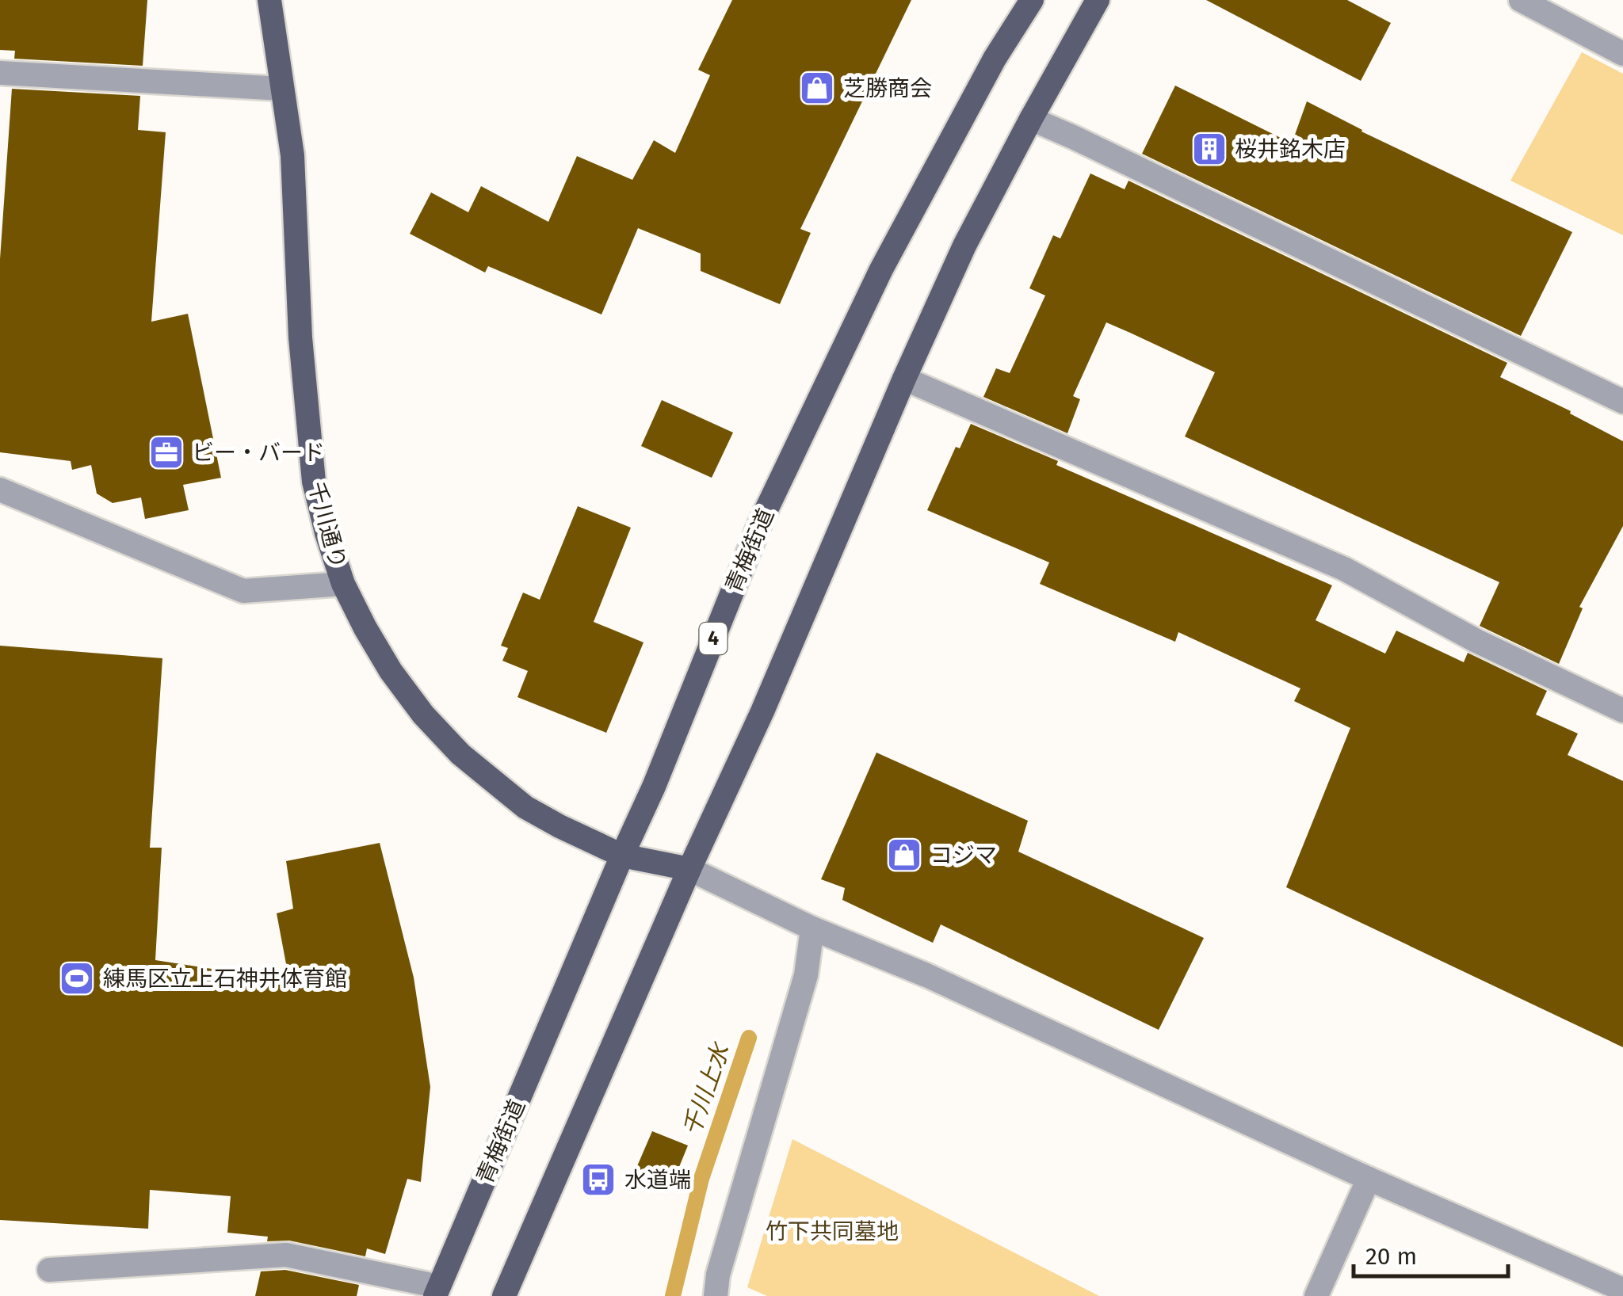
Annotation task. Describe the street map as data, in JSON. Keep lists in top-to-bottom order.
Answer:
{
  "streets": {
    "main road": ["千川通り", "青梅街道", "4"]
  },
  "crossings": [
    ["千川通り", "青梅街道"]
  ],
  "water": ["千川上水"],
  "parks": ["竹下共同墓地"],
  "places": {
    "shop": ["芝勝商会", "コジマ"],
    "building": ["桜井銘木店"],
    "office": ["ビー・バード"],
    "sports": ["練馬区立上石神井体育館"],
    "bus stop": ["水道端"]
  },
  "scale_bar": "20 m"
}
